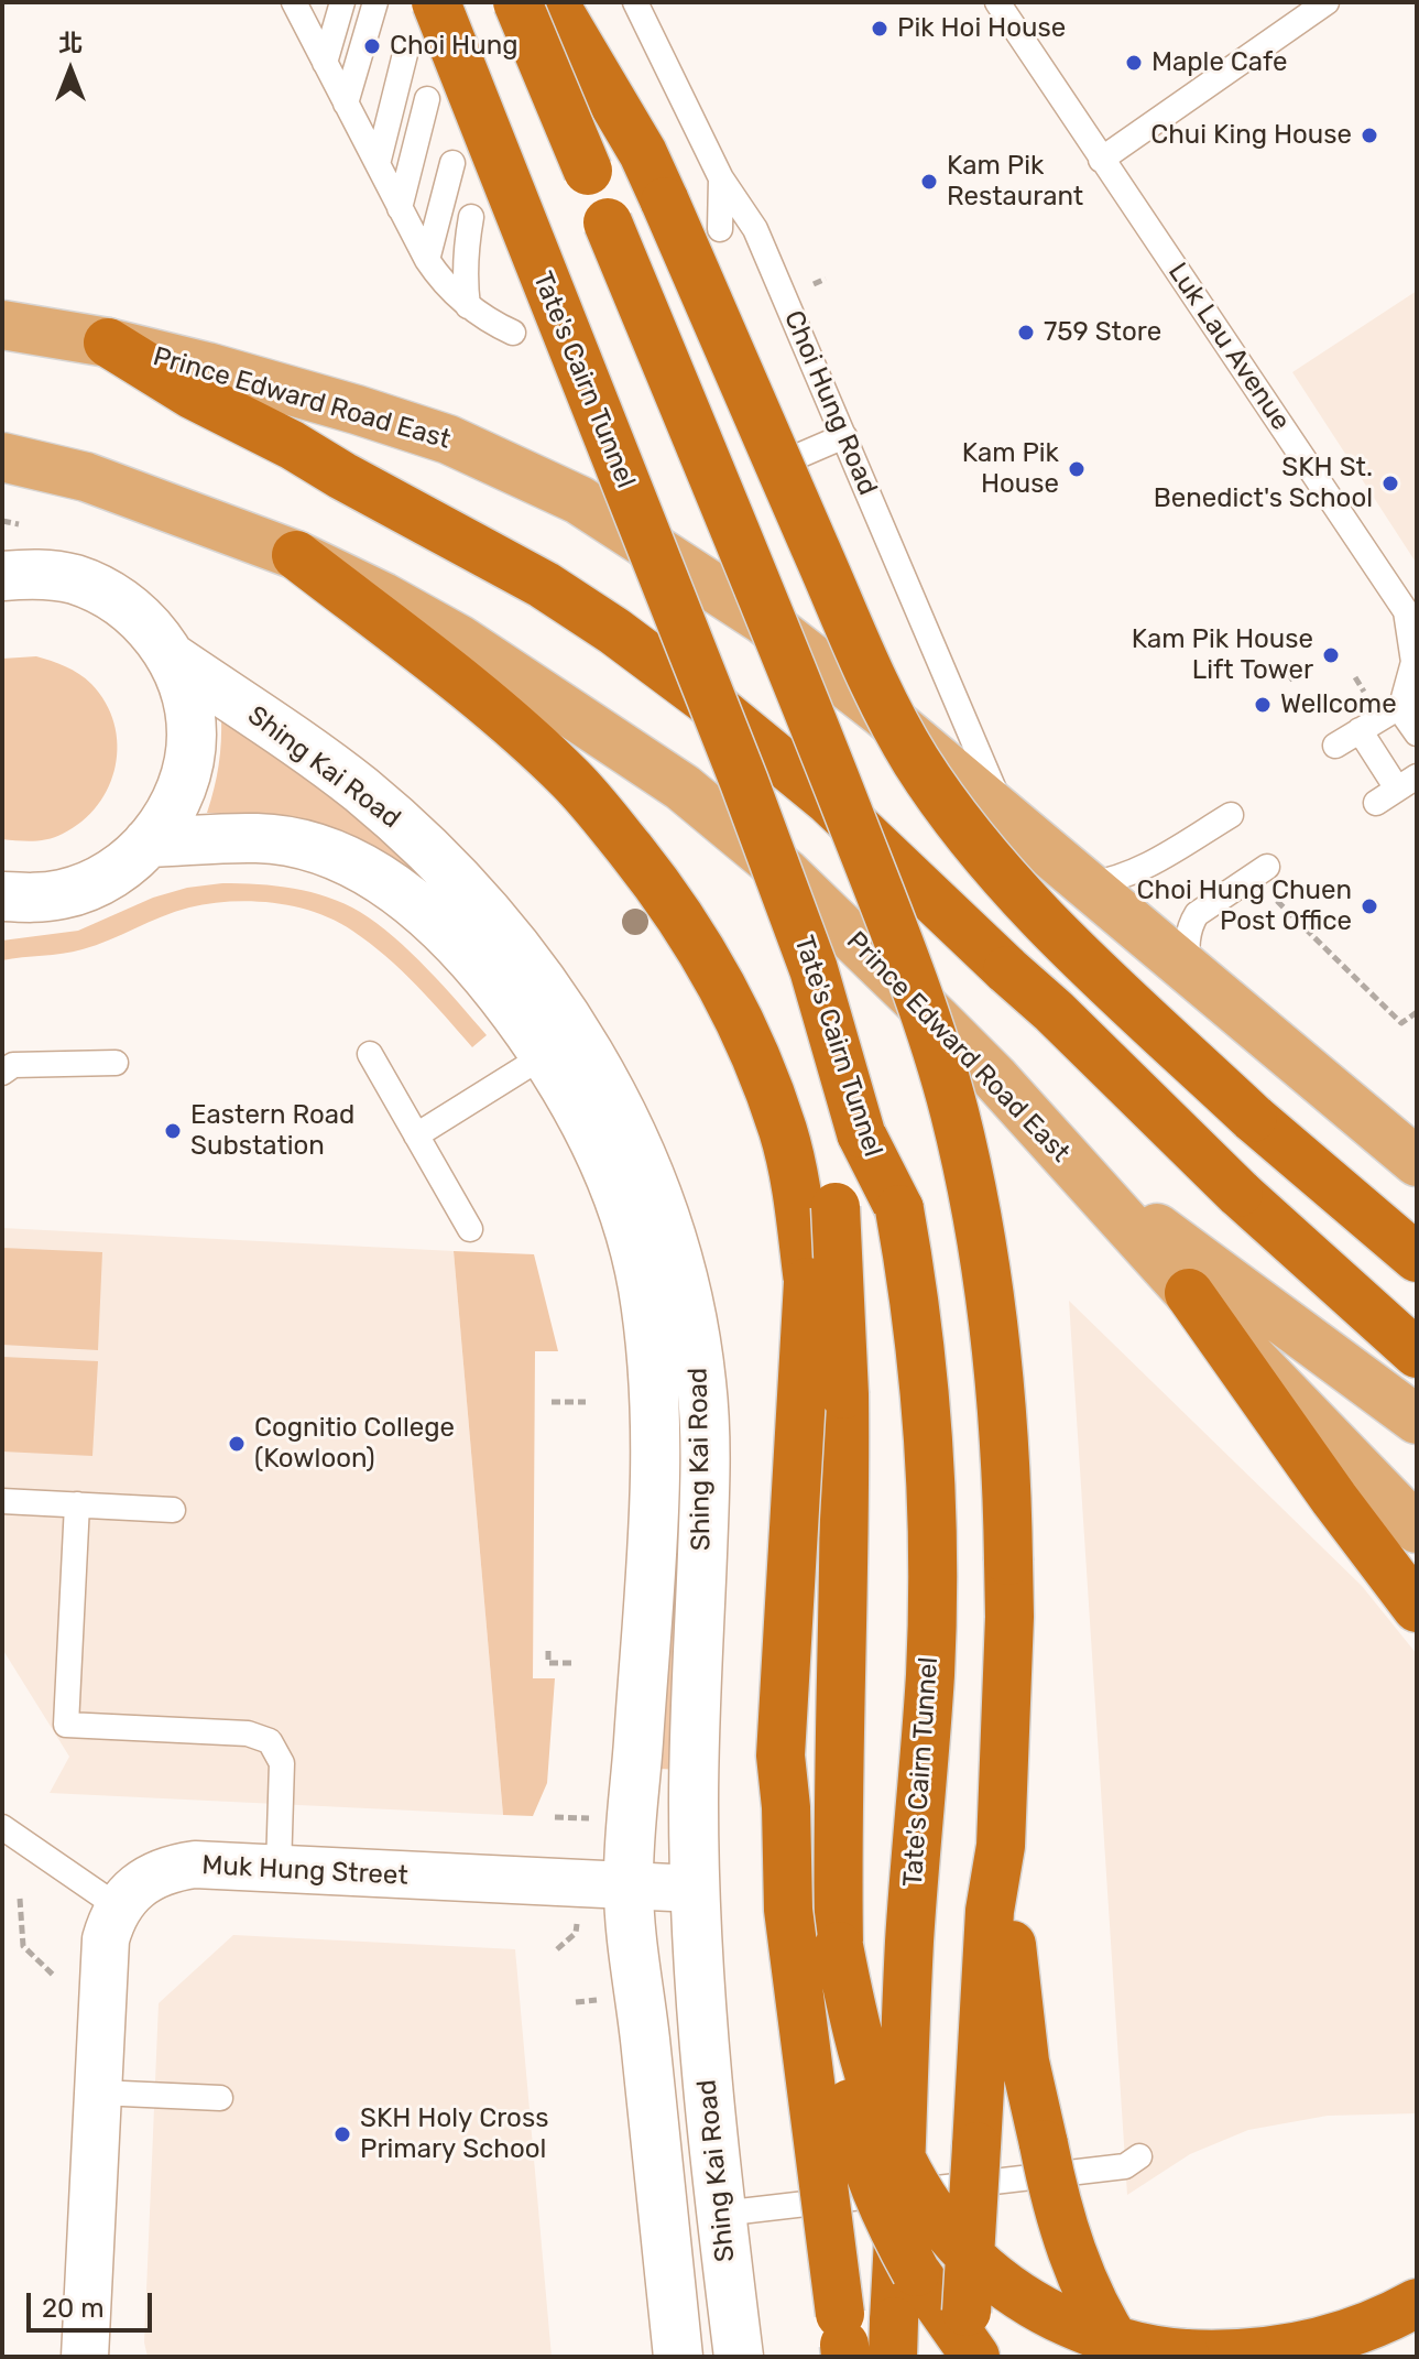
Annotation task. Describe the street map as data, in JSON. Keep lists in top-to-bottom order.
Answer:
{
  "streets": {
    "highway": ["Tate's Cairn Tunnel"],
    "main road": ["Prince Edward Road East", "Shing Kai Road"],
    "street": ["Muk Hung Street"],
    "lane": ["Luk Lau Avenue", "Choi Hung Road"]
  },
  "crossings": [
    ["Prince Edward Road East", "Choi Hung Road"],
    ["Shing Kai Road", "Muk Hung Street"]
  ],
  "places": [
    "Pik Hoi House",
    "Choi Hung",
    "Maple Cafe",
    "Chui King House",
    "Kam Pik Restaurant",
    "759 Store",
    "Kam Pik House",
    "SKH St. Benedict's School",
    "Kam Pik House Lift Tower",
    "Wellcome",
    "Choi Hung Chuen Post Office",
    "Eastern Road Substation",
    "Cognitio College (Kowloon)",
    "SKH Holy Cross Primary School"
  ],
  "scale_bar": "20 m",
  "north": "top"
}
